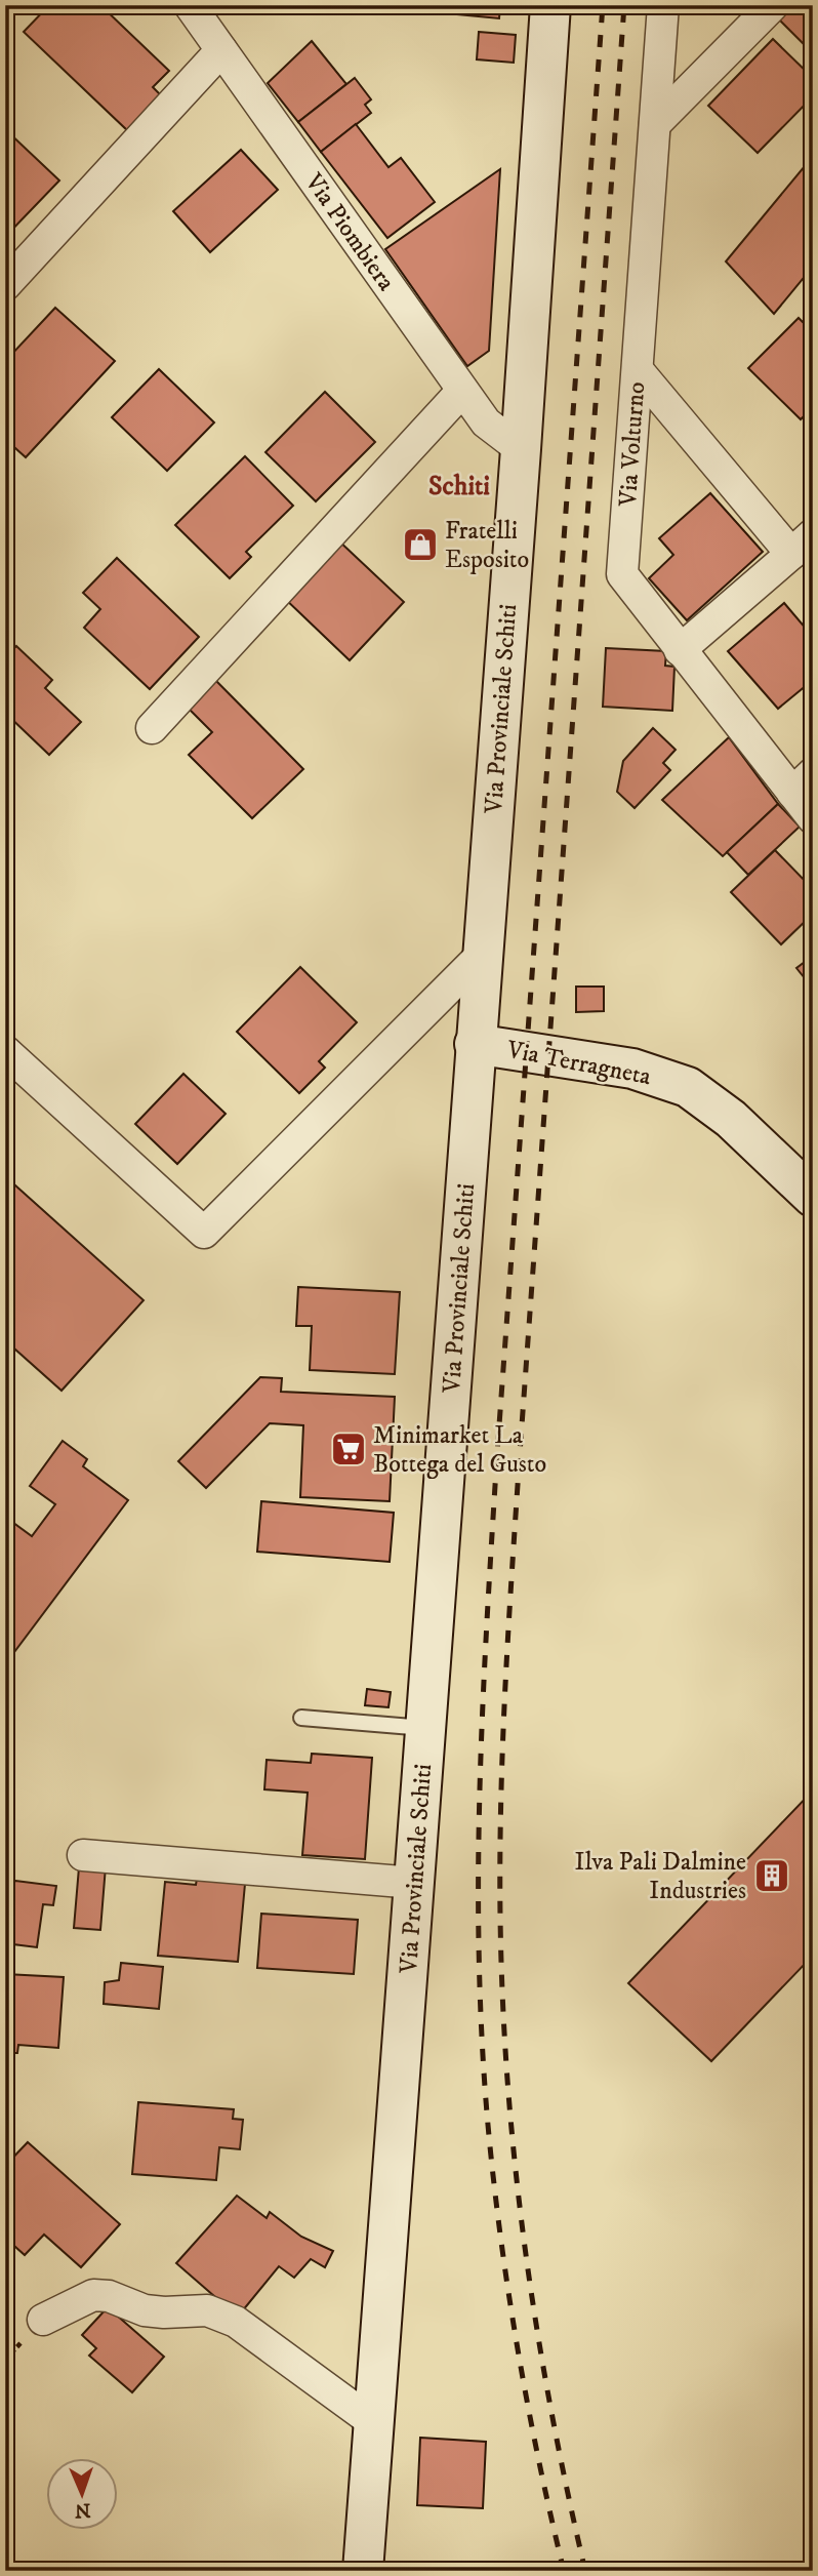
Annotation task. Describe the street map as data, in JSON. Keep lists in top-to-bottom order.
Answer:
{
  "streets": {
    "street": [
      "Via Piombiera",
      "Via Volturno",
      "Via Provinciale Schiti",
      "Via Terragneta"
    ]
  },
  "crossings": [
    ["Via Piombiera", "Via Provinciale Schiti"],
    ["Via Provinciale Schiti", "Via Terragneta"]
  ],
  "districts": ["Schiti"],
  "places": {
    "shop": ["Fratelli Esposito"],
    "supermarket": ["Minimarket La Bottega del Gusto"],
    "building": ["Ilva Pali Dalmine Industries"]
  },
  "north": "bottom"
}
